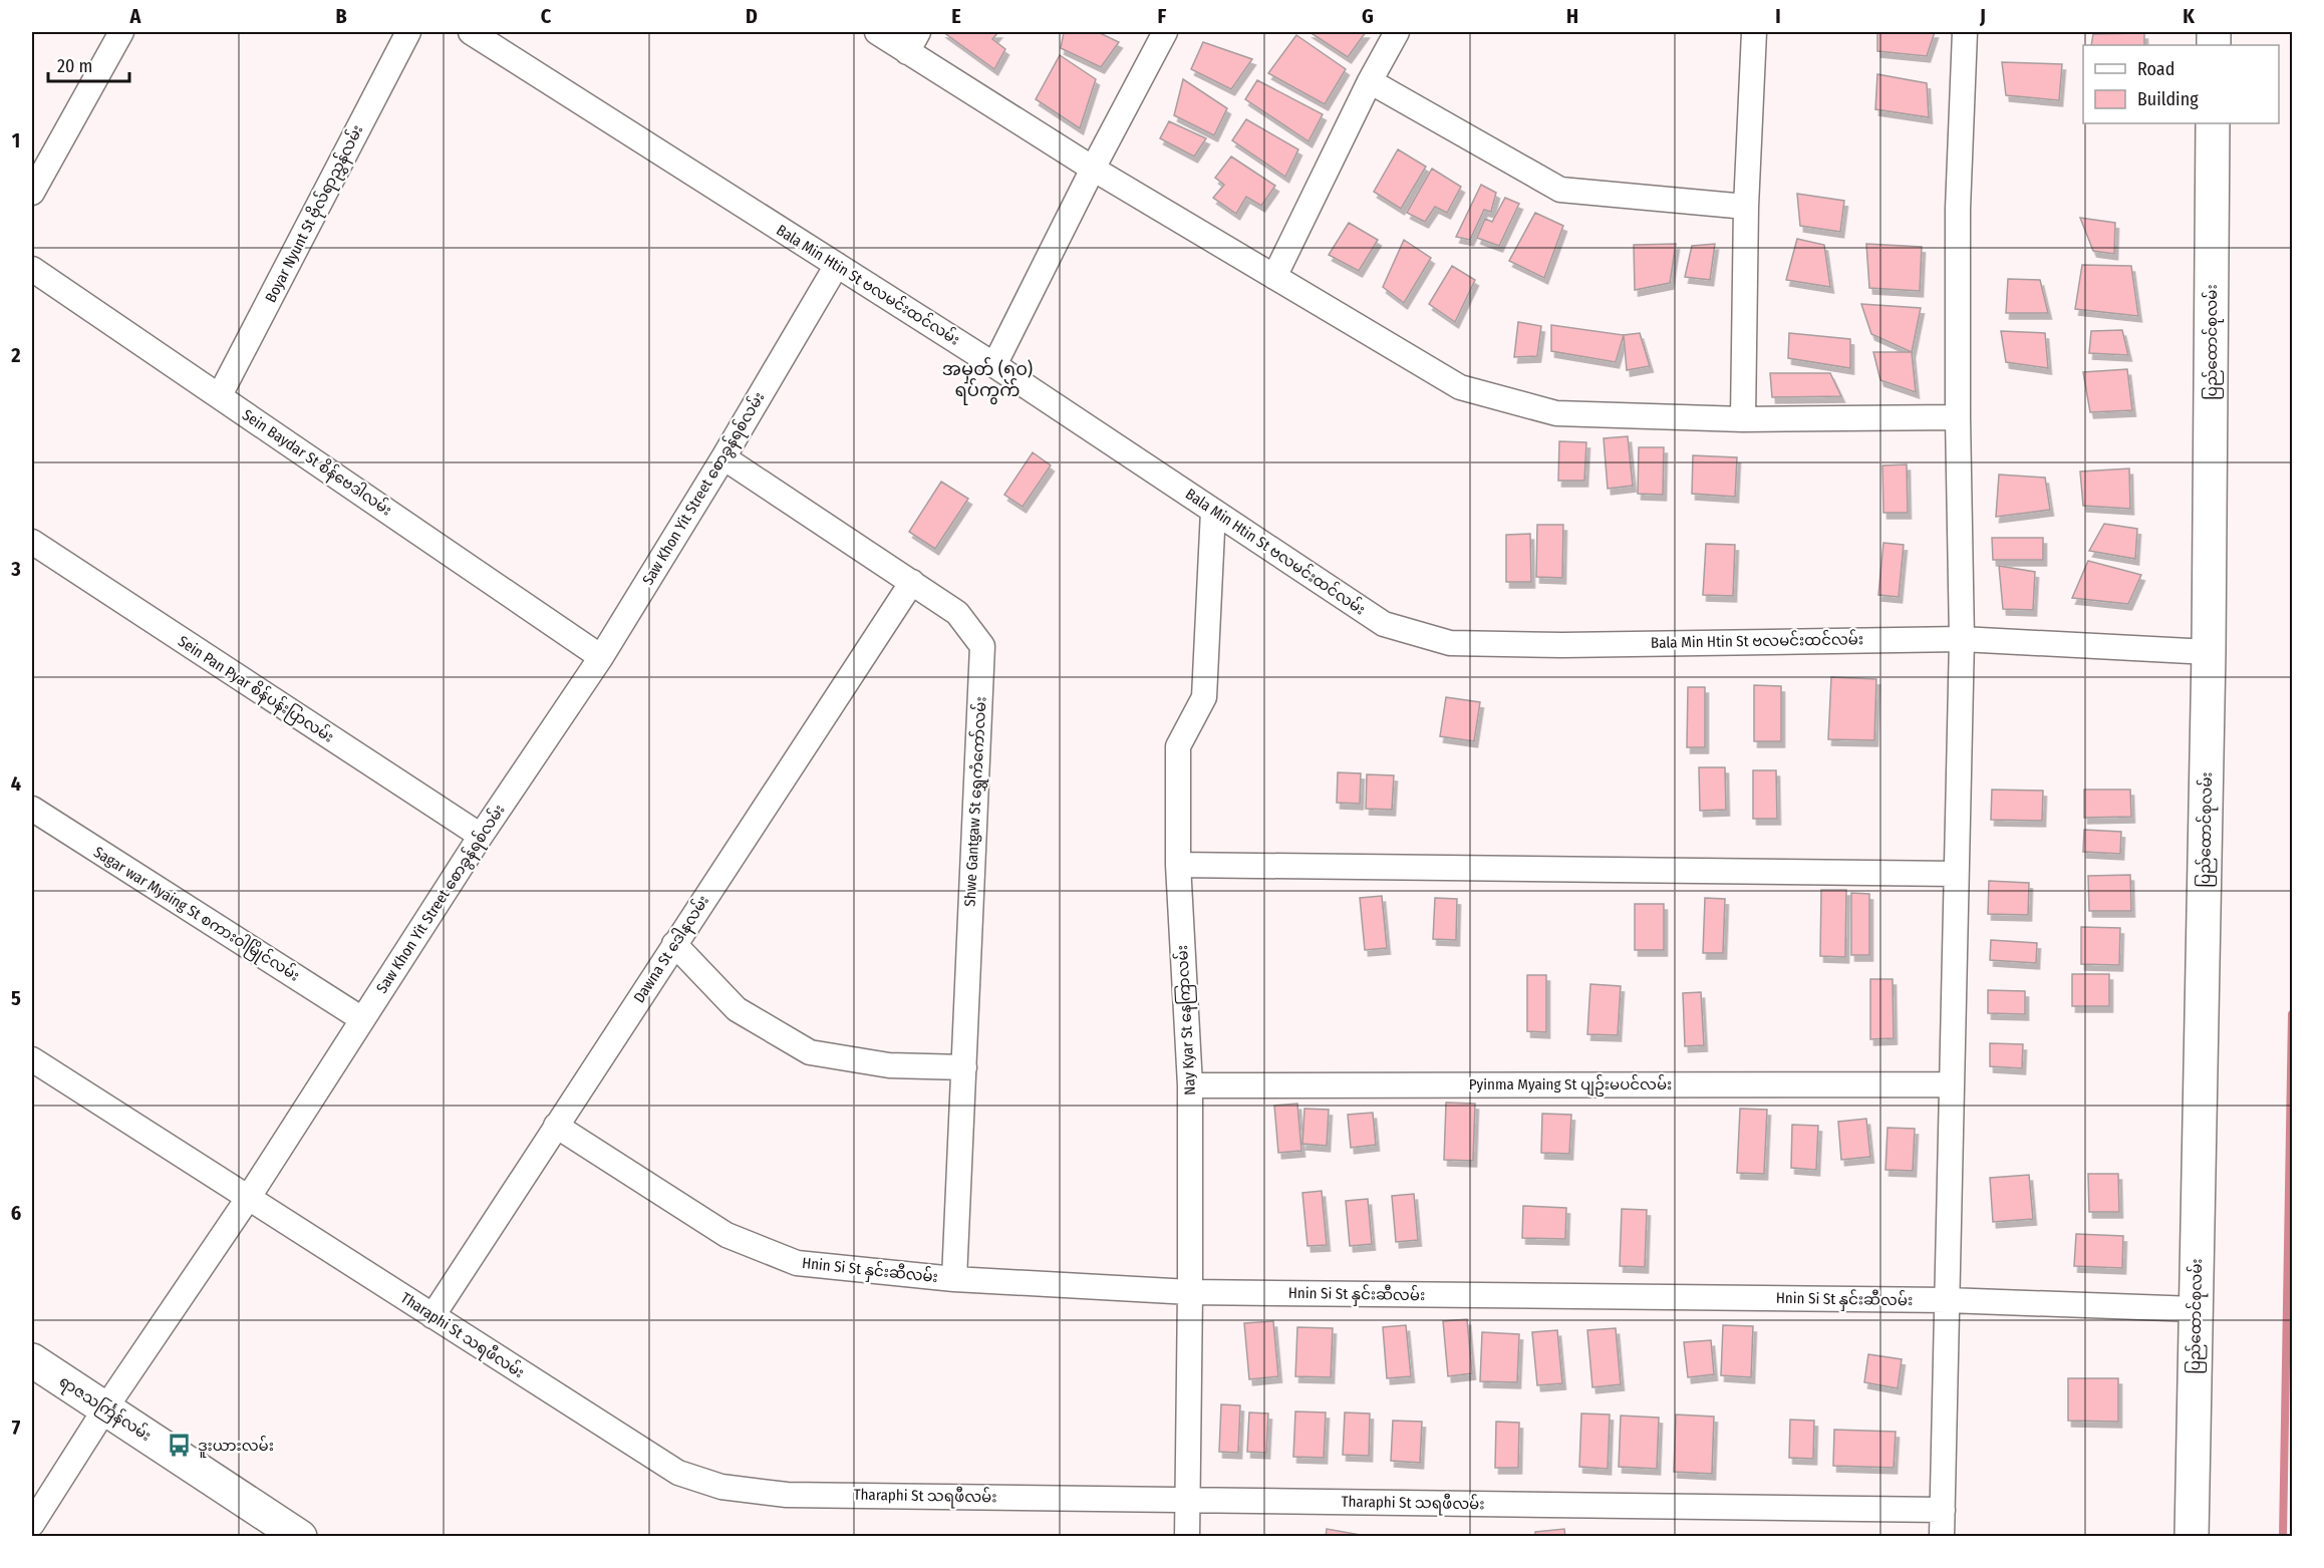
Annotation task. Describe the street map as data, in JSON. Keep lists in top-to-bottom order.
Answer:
{
  "streets": {
    "main road": ["ပြည်ထောင်စုလမ်း", "ရာဇသင်္ကြန်လမ်း"],
    "street": [
      "Boyar Nyunt St ဗိုလ်ရာညွှန်လမ်း",
      "Bala Min Htin St ဗလမင်းထင်လမ်း",
      "Sein Baydar St စိန်ဗေဒါလမ်း",
      "Saw Khon Yit Street စောခွန်ရစ်လမ်း",
      "Sein Pan Pyar စိန်ပန်းပြာလမ်း",
      "Shwe Gantgaw St ရွှေကံကော်လမ်း",
      "Sagar war Myaing St စကားဝါမြိုင်လမ်း",
      "Dawna St ဒေါနလမ်း",
      "Nay Kyar St နေကြာလမ်း",
      "Pyinma Myaing St ပျဥ်းမပင်လမ်း",
      "Hnin Si St နှင်းဆီလမ်း",
      "Tharaphi St သရဖီလမ်း"
    ]
  },
  "crossings": [
    ["Boyar Nyunt St ဗိုလ်ရာညွှန်လမ်း", "Sein Baydar St စိန်ဗေဒါလမ်း"],
    ["Bala Min Htin St ဗလမင်းထင်လမ်း", "ပြည်ထောင်စုလမ်း"],
    ["Bala Min Htin St ဗလမင်းထင်လမ်း", "Saw Khon Yit Street စောခွန်ရစ်လမ်း"],
    ["Bala Min Htin St ဗလမင်းထင်လမ်း", "Nay Kyar St နေကြာလမ်း"],
    ["ပြည်ထောင်စုလမ်း", "Hnin Si St နှင်းဆီလမ်း"],
    ["Sein Baydar St စိန်ဗေဒါလမ်း", "Saw Khon Yit Street စောခွန်ရစ်လမ်း"],
    ["Saw Khon Yit Street စောခွန်ရစ်လမ်း", "Sein Pan Pyar စိန်ပန်းပြာလမ်း"],
    ["Saw Khon Yit Street စောခွန်ရစ်လမ်း", "Shwe Gantgaw St ရွှေကံကော်လမ်း"],
    ["Saw Khon Yit Street စောခွန်ရစ်လမ်း", "Sagar war Myaing St စကားဝါမြိုင်လမ်း"],
    ["Saw Khon Yit Street စောခွန်ရစ်လမ်း", "Tharaphi St သရဖီလမ်း"],
    ["Saw Khon Yit Street စောခွန်ရစ်လမ်း", "ရာဇသင်္ကြန်လမ်း"],
    ["Shwe Gantgaw St ရွှေကံကော်လမ်း", "Dawna St ဒေါနလမ်း"],
    ["Shwe Gantgaw St ရွှေကံကော်လမ်း", "Hnin Si St နှင်းဆီလမ်း"],
    ["Dawna St ဒေါနလမ်း", "Hnin Si St နှင်းဆီလမ်း"],
    ["Dawna St ဒေါနလမ်း", "Tharaphi St သရဖီလမ်း"],
    ["Nay Kyar St နေကြာလမ်း", "Pyinma Myaing St ပျဥ်းမပင်လမ်း"],
    ["Nay Kyar St နေကြာလမ်း", "Hnin Si St နှင်းဆီလမ်း"],
    ["Nay Kyar St နေကြာလမ်း", "Tharaphi St သရဖီလမ်း"]
  ],
  "districts": ["အမှတ် (၅၀) ရပ်ကွက်"],
  "places": {
    "bus stop": ["ဒူးယားလမ်း"]
  },
  "legend": ["Road", "Building"],
  "scale_bar": "20 m",
  "grid": {
    "columns": [
      "A",
      "B",
      "C",
      "D",
      "E",
      "F",
      "G",
      "H",
      "I",
      "J",
      "K"
    ],
    "rows": [
      "1",
      "2",
      "3",
      "4",
      "5",
      "6",
      "7"
    ]
  }
}
